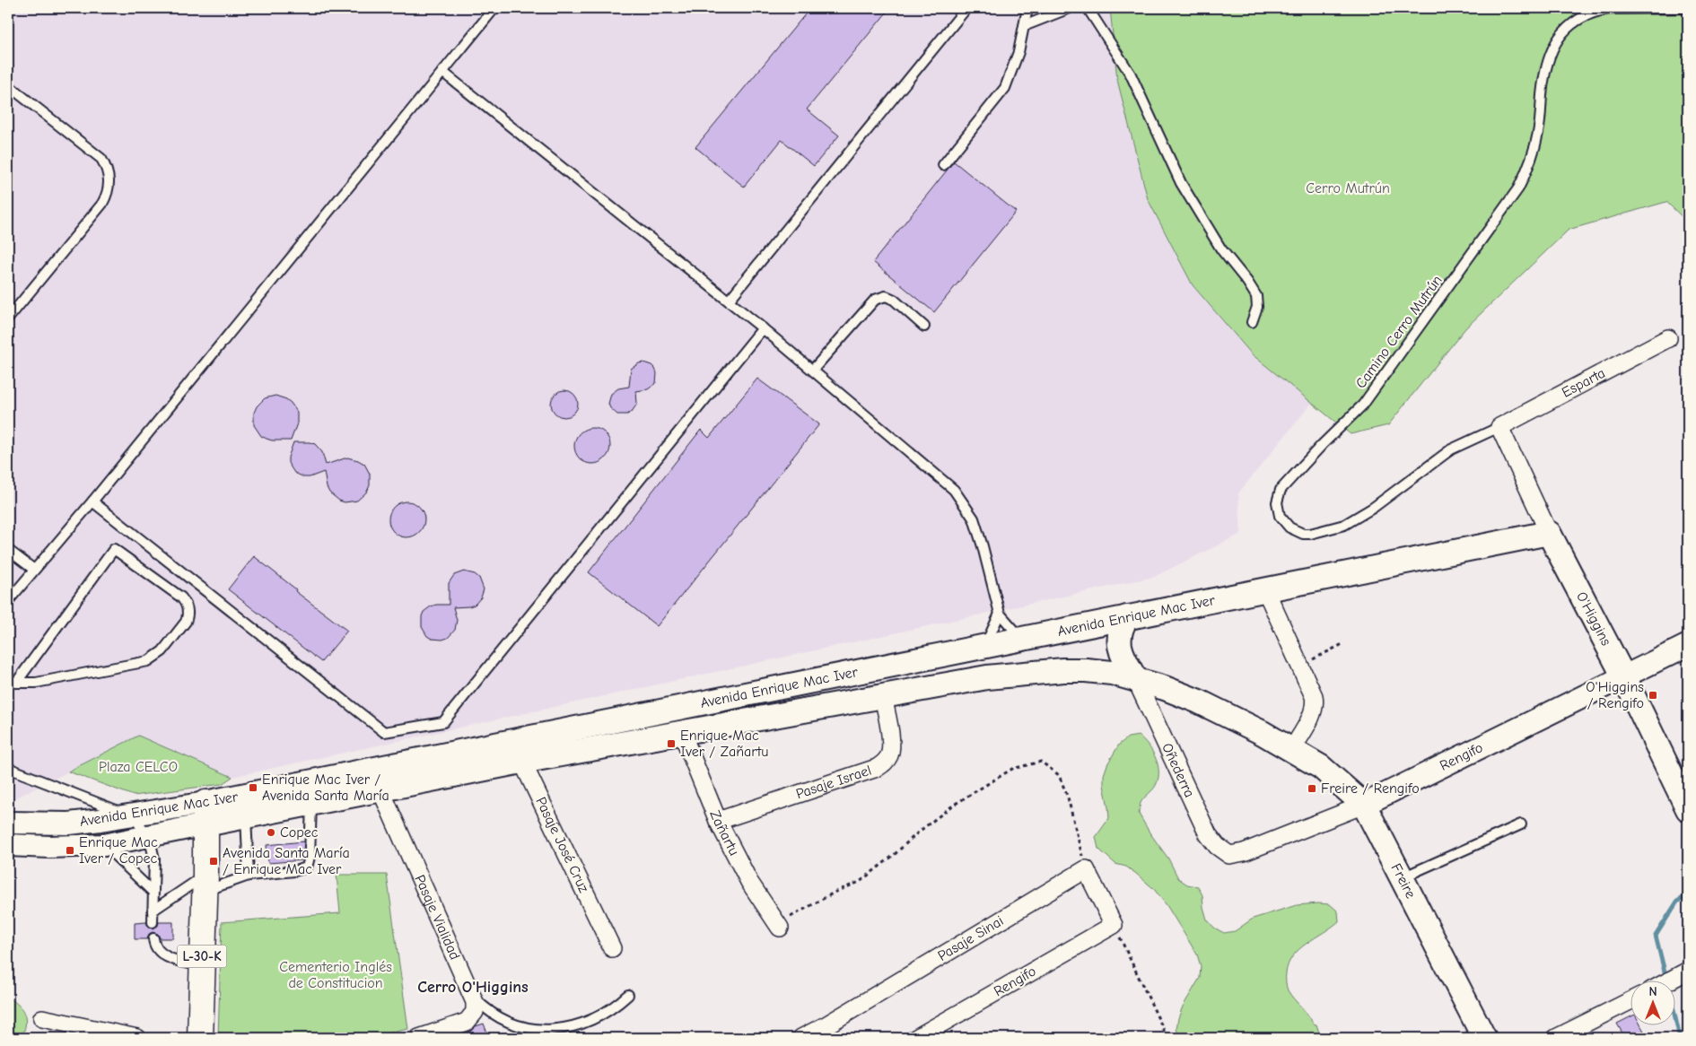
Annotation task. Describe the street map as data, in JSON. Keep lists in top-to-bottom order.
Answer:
{
  "streets": {
    "main road": [
      "Avenida Enrique Mac Iver",
      "O'Higgins",
      "Freire",
      "L-30-K"
    ],
    "street": [
      "Esparta",
      "Rengifo",
      "Oñederra",
      "Pasaje Israel",
      "Zañartu",
      "Pasaje José Cruz",
      "Pasaje Vialidad",
      "Pasaje Sinai"
    ],
    "lane": ["Camino Cerro Mutrún"]
  },
  "crossings": [
    ["Camino Cerro Mutrún", "Esparta"],
    ["Camino Cerro Mutrún", "O'Higgins"],
    ["Esparta", "O'Higgins"],
    ["Avenida Enrique Mac Iver", "O'Higgins"],
    ["Avenida Enrique Mac Iver", "Oñederra"],
    ["Avenida Enrique Mac Iver", "Pasaje Israel"],
    ["Avenida Enrique Mac Iver", "Zañartu"],
    ["Avenida Enrique Mac Iver", "Pasaje José Cruz"],
    ["Avenida Enrique Mac Iver", "Freire"],
    ["Avenida Enrique Mac Iver", "Pasaje Vialidad"],
    ["Avenida Enrique Mac Iver", "L-30-K"],
    ["O'Higgins", "Rengifo"],
    ["Rengifo", "Oñederra"],
    ["Rengifo", "Freire"],
    ["Oñederra", "Freire"],
    ["Pasaje Israel", "Zañartu"]
  ],
  "districts": ["Cerro O'Higgins"],
  "parks": ["Cerro Mutrún", "Plaza CELCO", "Cementerio Inglés de Constitucion"],
  "places": {
    "transit": [
      "O'Higgins / Rengifo",
      "Enrique Mac Iver / Zañartu",
      "Enrique Mac Iver / Avenida Santa María",
      "Freire / Rengifo",
      "Enrique Mac Iver / Copec",
      "Avenida Santa María / Enrique Mac Iver"
    ],
    "other": ["Copec"]
  },
  "north": "top"
}
